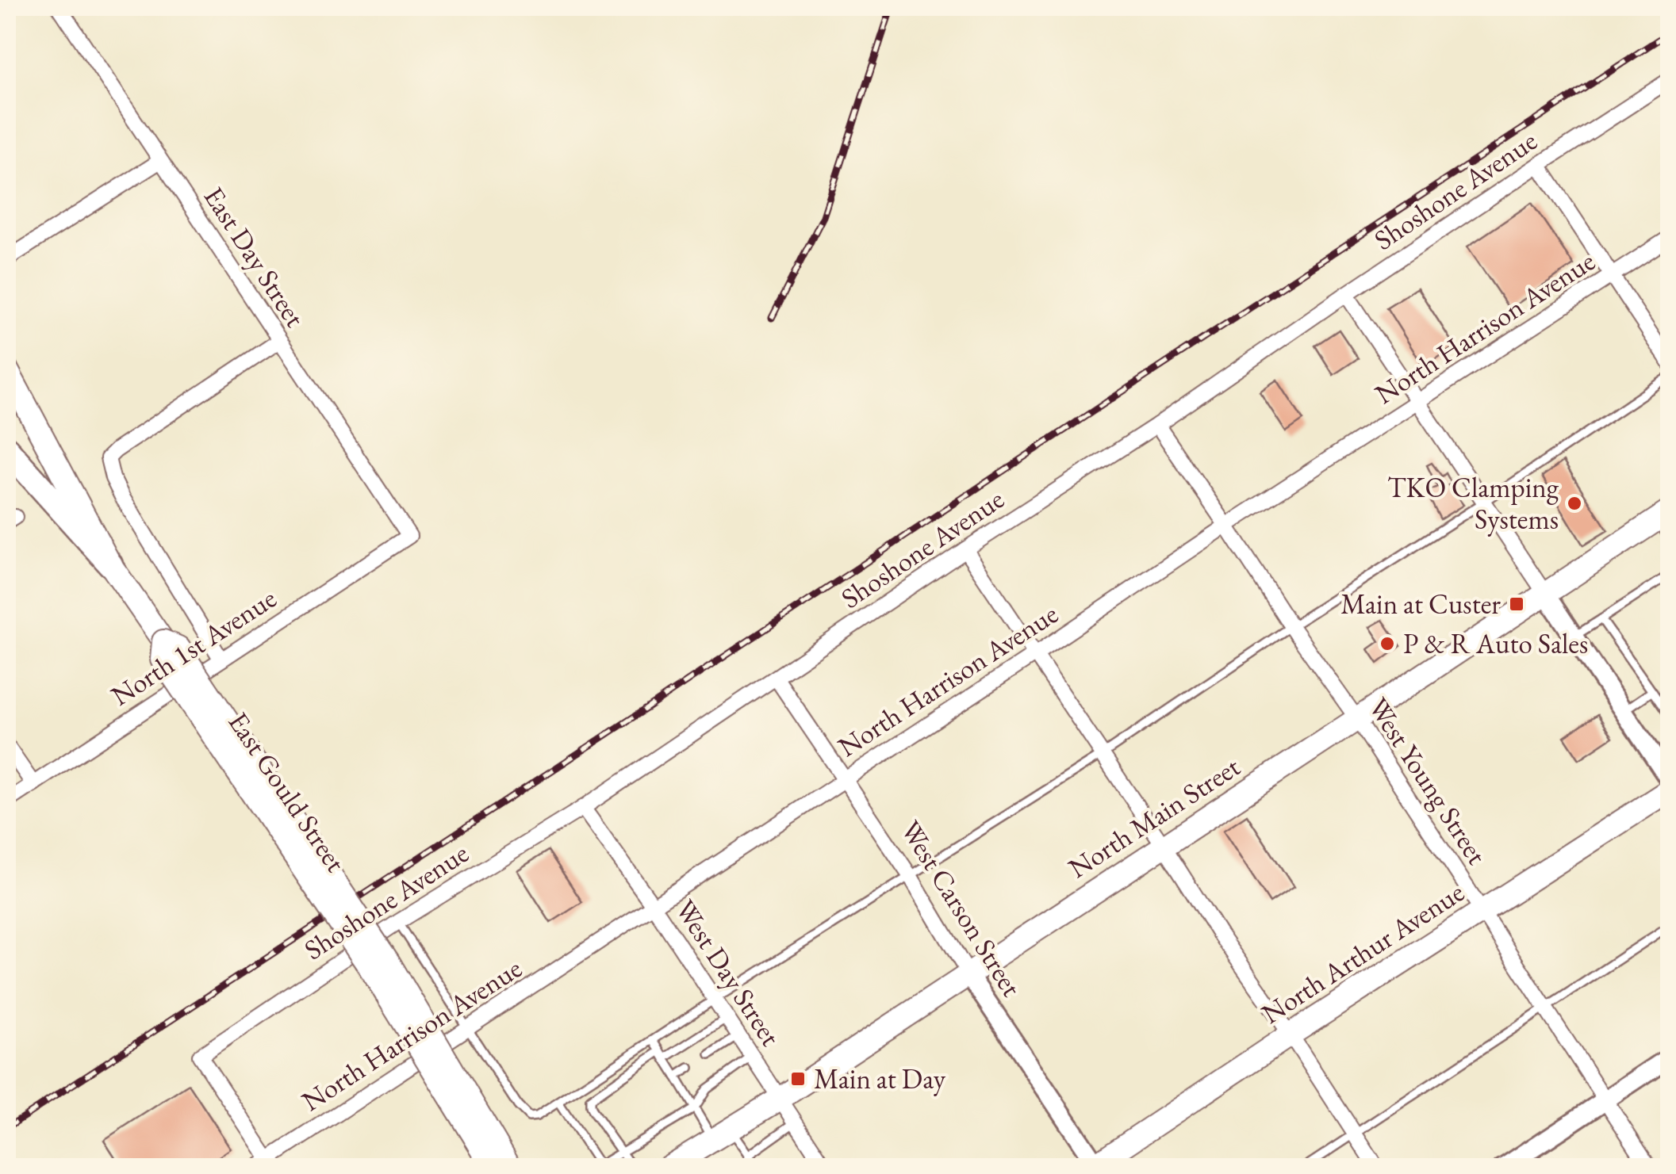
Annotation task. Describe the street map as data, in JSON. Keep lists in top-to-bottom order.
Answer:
{
  "streets": {
    "main road": ["East Gould Street", "North Main Street", "North Arthur Avenue"],
    "street": [
      "Shoshone Avenue",
      "East Day Street",
      "North Harrison Avenue",
      "North 1st Avenue",
      "West Young Street",
      "West Carson Street",
      "West Day Street"
    ]
  },
  "crossings": [
    ["Shoshone Avenue", "North Harrison Avenue"],
    ["Shoshone Avenue", "West Young Street"],
    ["Shoshone Avenue", "West Carson Street"],
    ["Shoshone Avenue", "West Day Street"],
    ["East Day Street", "North 1st Avenue"],
    ["North Harrison Avenue", "West Young Street"],
    ["North Harrison Avenue", "West Carson Street"],
    ["North Harrison Avenue", "West Day Street"],
    ["West Young Street", "North Main Street"],
    ["West Young Street", "North Arthur Avenue"],
    ["North Main Street", "West Carson Street"],
    ["North Main Street", "West Day Street"],
    ["West Carson Street", "North Arthur Avenue"]
  ],
  "places": {
    "other": ["TKO Clamping Systems", "P & R Auto Sales"],
    "transit": ["Main at Custer", "Main at Day"]
  }
}
